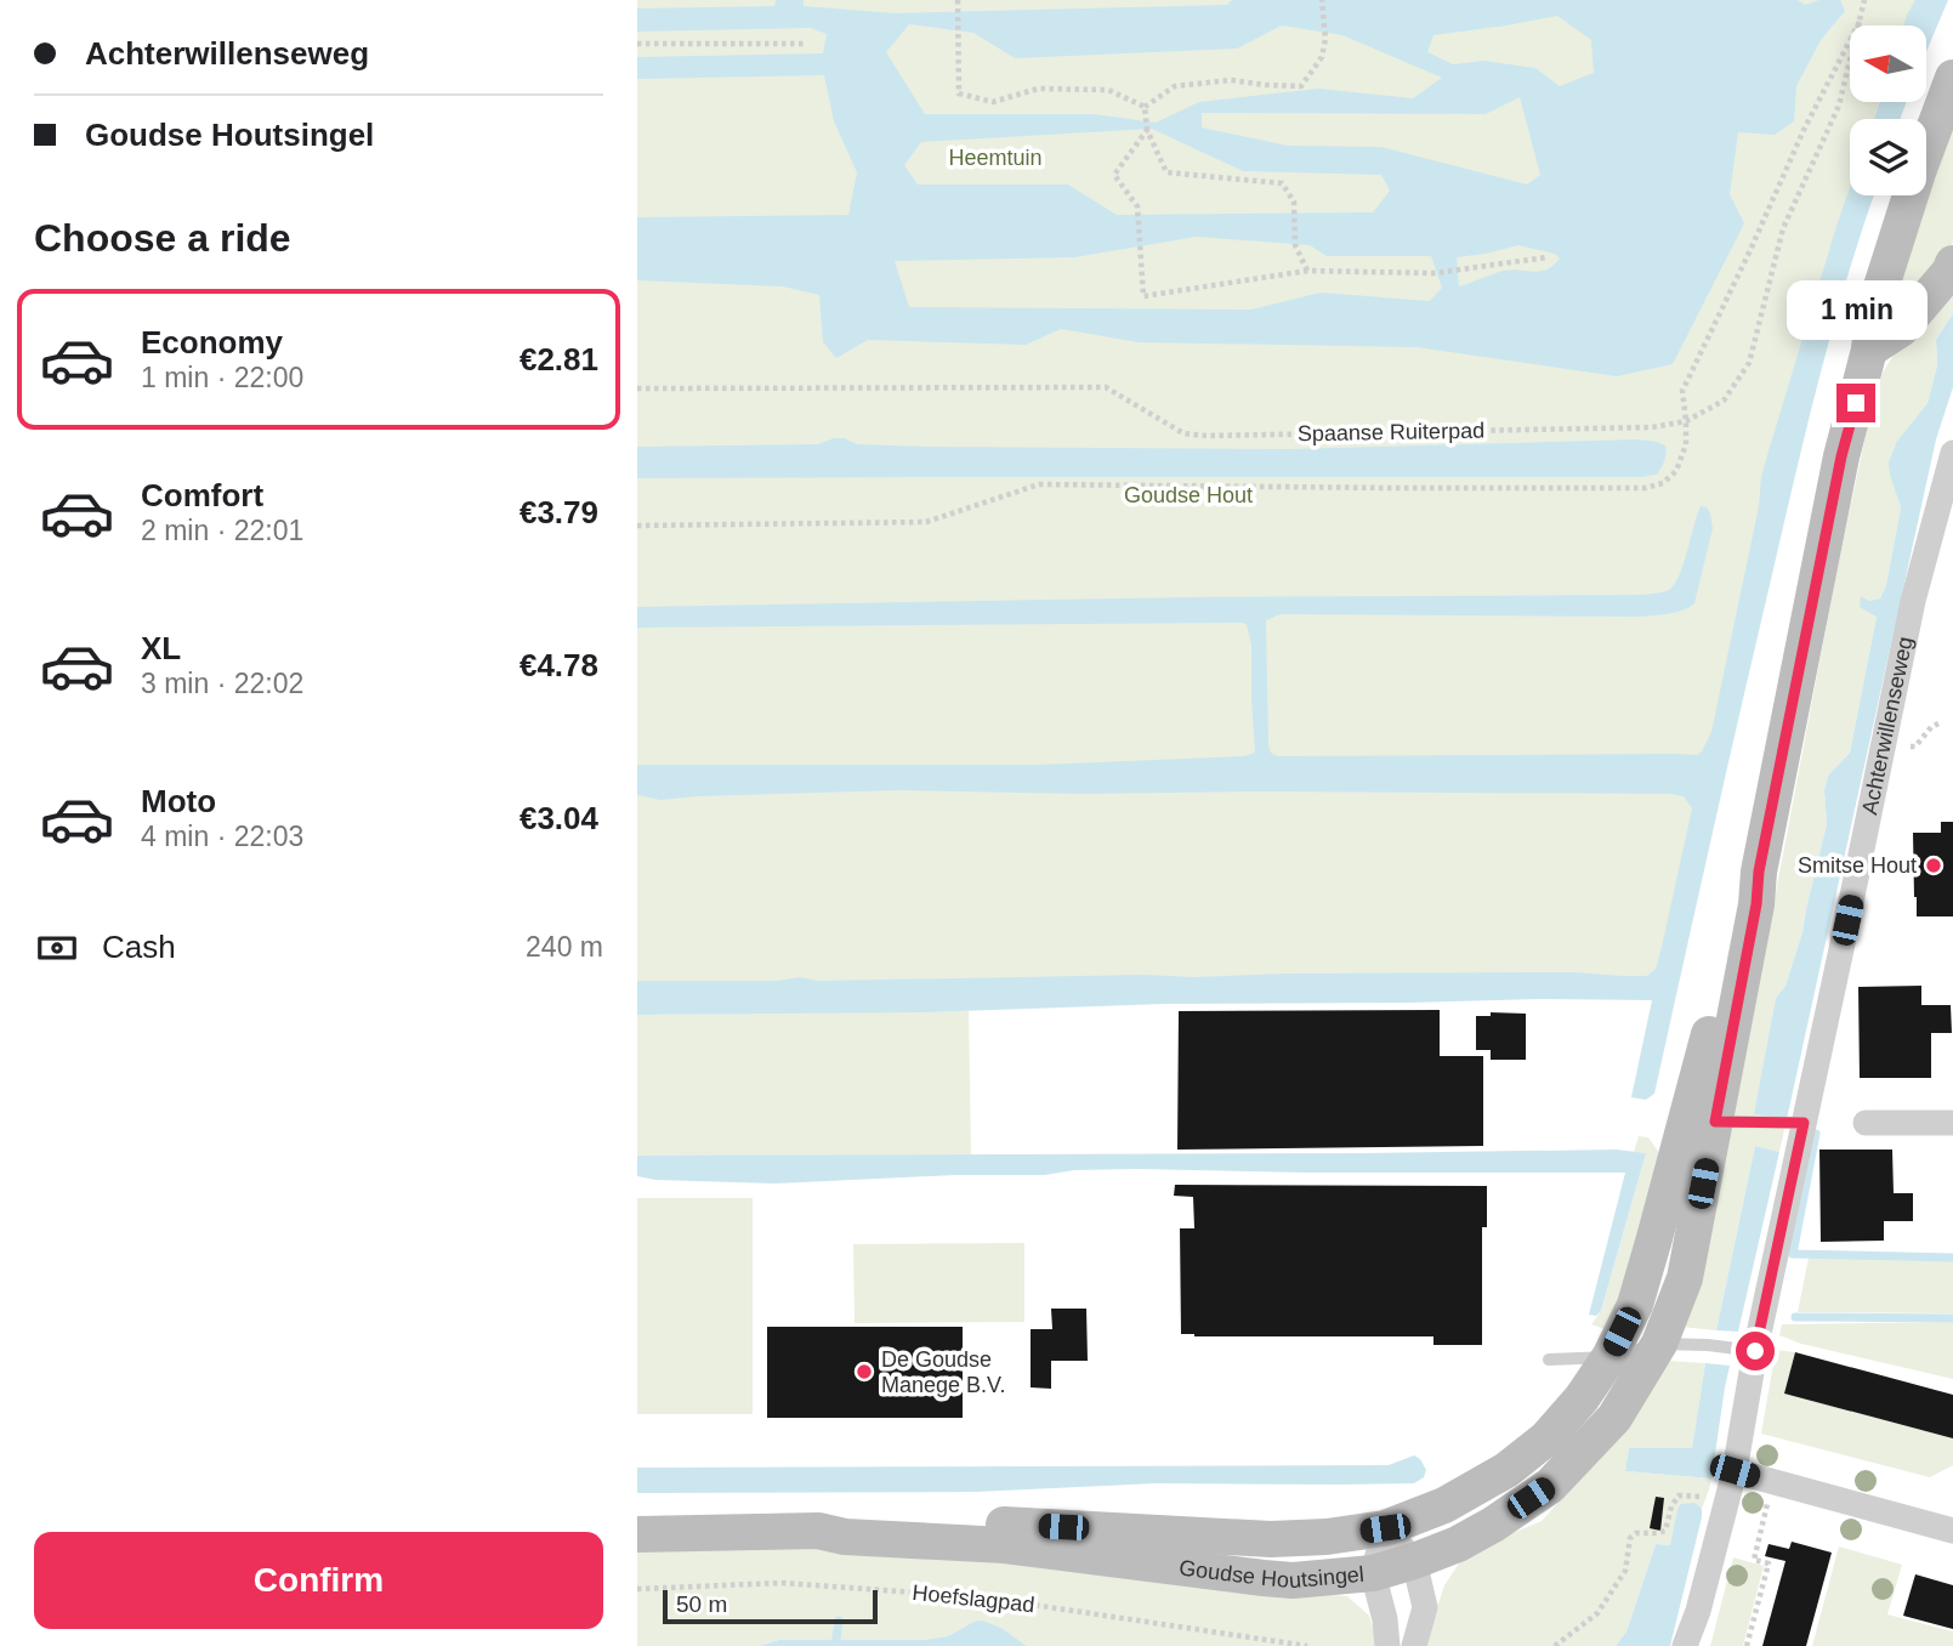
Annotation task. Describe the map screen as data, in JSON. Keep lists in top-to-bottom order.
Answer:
{
  "streets": {
    "main road": ["Goudse Houtsingel"],
    "street": ["Achterwillenseweg"],
    "path": ["Spaanse Ruiterpad", "Hoefslagpad"]
  },
  "parks": ["Heemtuin", "Goudse Hout"],
  "places": ["Smitse Hout", "De Goudse Manege B.V."],
  "scale_bar": "50 m",
  "north": "left",
  "page": {
    "banner": ["Achterwillenseweg", "Goudse Houtsingel"],
    "heading": "Choose a ride",
    "bubble": "1 min",
    "list": [
      {
        "name": "Economy",
        "note": "1 min · 22:00",
        "value": "€2.81"
      },
      {
        "name": "Comfort",
        "note": "2 min · 22:01",
        "value": "€3.79"
      },
      {
        "name": "XL",
        "note": "3 min · 22:02",
        "value": "€4.78"
      },
      {
        "name": "Moto",
        "note": "4 min · 22:03",
        "value": "€3.04"
      }
    ],
    "pay": ["Cash", "240 m"],
    "buttons": "Confirm",
    "scale": "50 m"
  }
}
